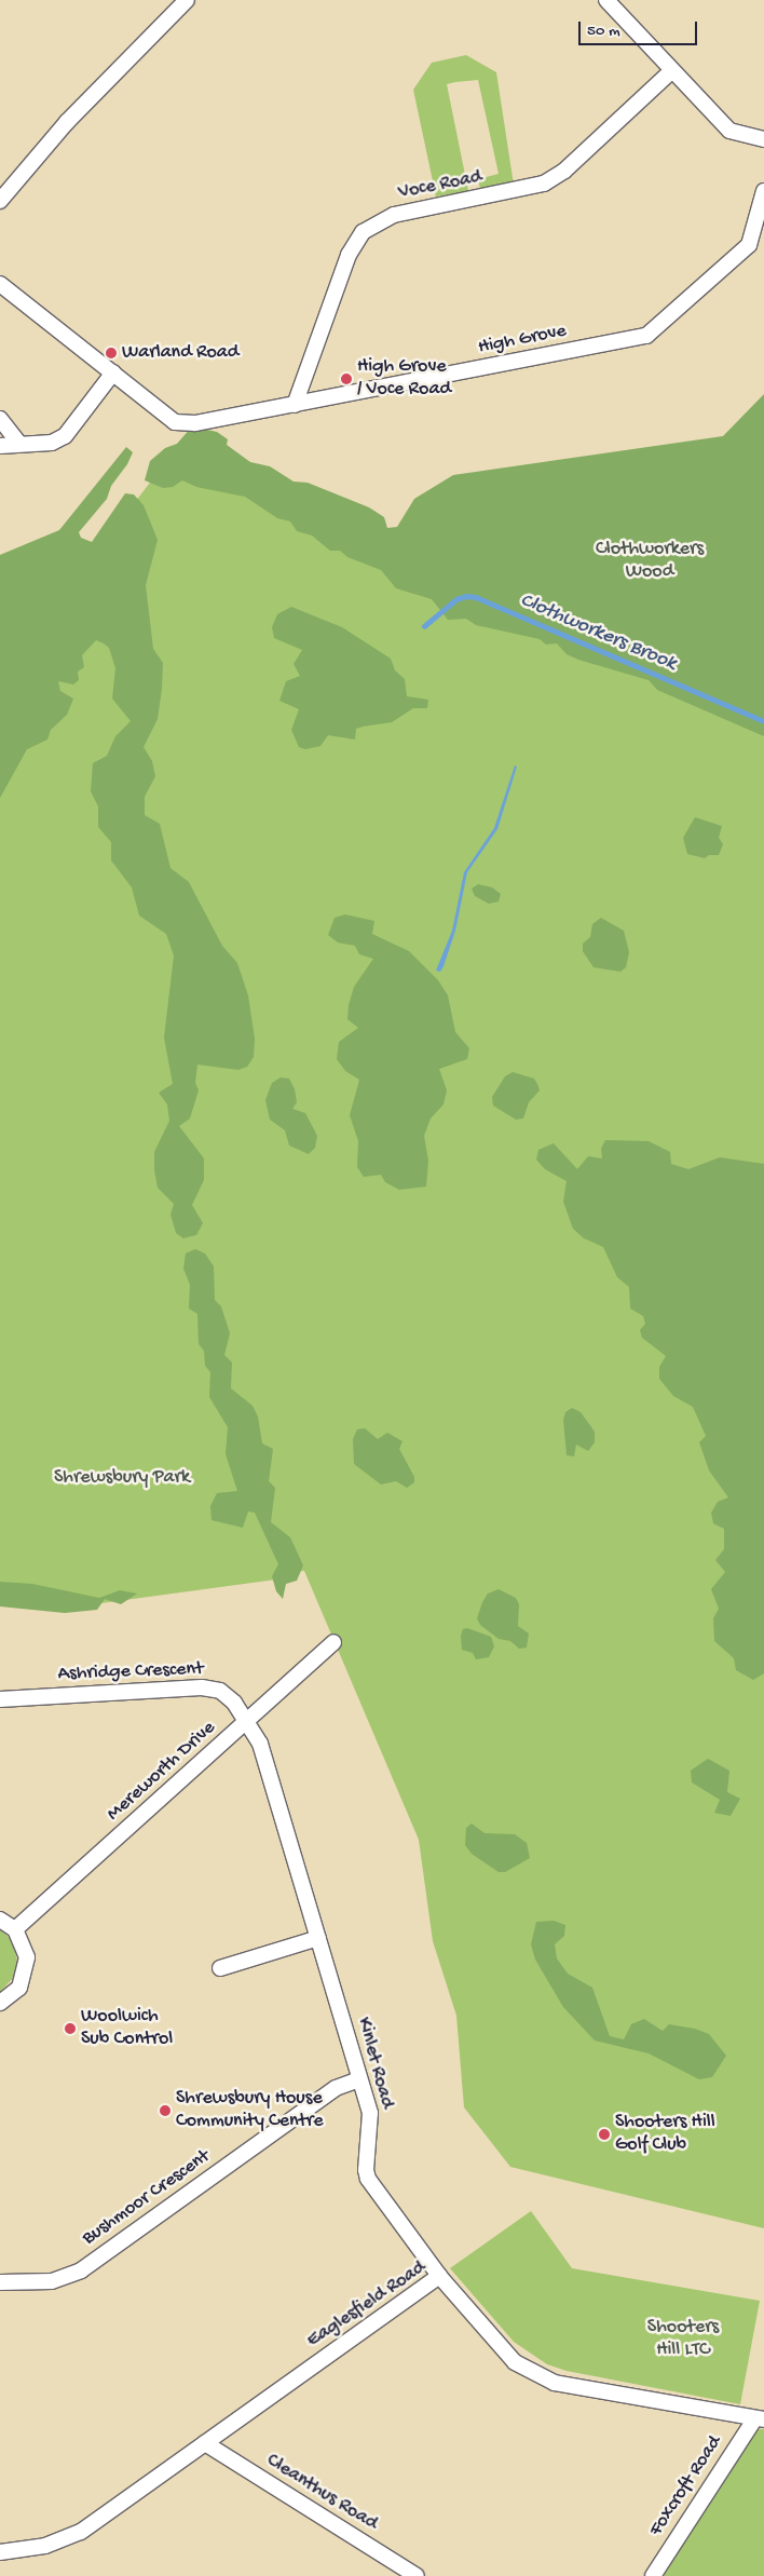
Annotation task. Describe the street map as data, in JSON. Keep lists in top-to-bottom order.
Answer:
{
  "streets": {
    "street": [
      "Voce Road",
      "High Grove",
      "Ashridge Crescent",
      "Mereworth Drive",
      "Kinlet Road",
      "Bushmoor Crescent",
      "Eaglesfield Road",
      "Foxcroft Road",
      "Cleanthus Road"
    ]
  },
  "crossings": [
    ["Voce Road", "High Grove"],
    ["Ashridge Crescent", "Mereworth Drive"],
    ["Ashridge Crescent", "Kinlet Road"],
    ["Mereworth Drive", "Kinlet Road"],
    ["Kinlet Road", "Bushmoor Crescent"],
    ["Kinlet Road", "Eaglesfield Road"],
    ["Eaglesfield Road", "Foxcroft Road"],
    ["Eaglesfield Road", "Cleanthus Road"]
  ],
  "water": ["Clothworkers Brook"],
  "parks": ["Clothworkers Wood", "Shrewsbury Park", "Shooters Hill LTC"],
  "places": [
    "Warland Road",
    "High Grove / Voce Road",
    "Woolwich Sub Control",
    "Shrewsbury House Community Centre",
    "Shooters Hill Golf Club"
  ],
  "scale_bar": "50 m"
}
